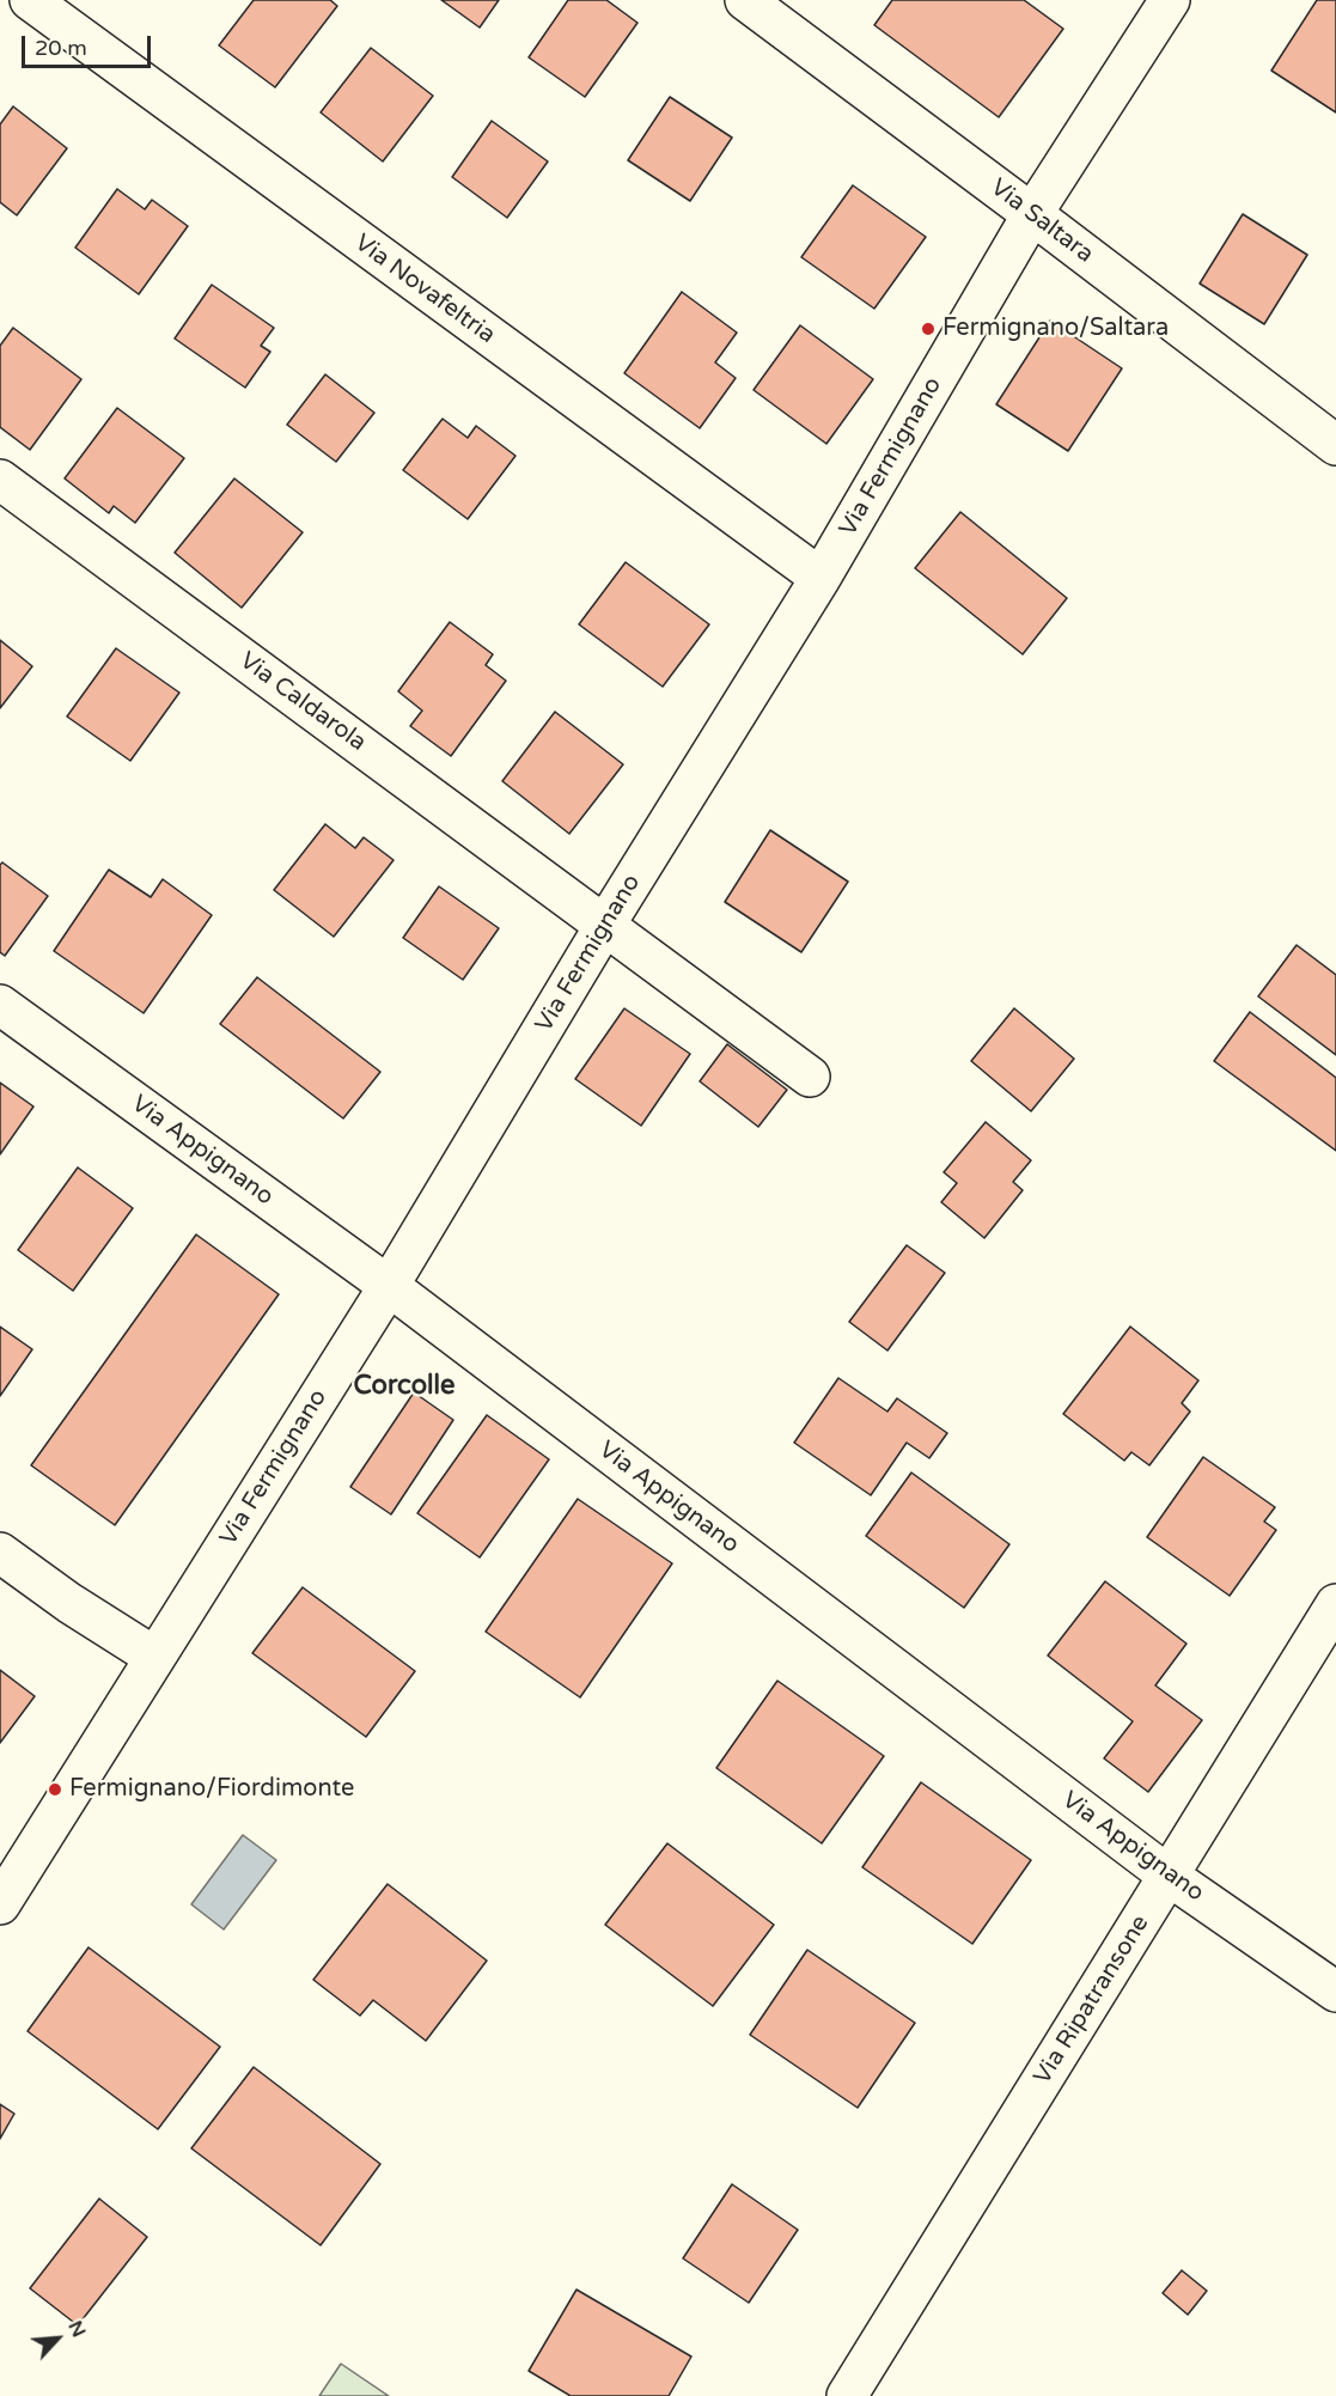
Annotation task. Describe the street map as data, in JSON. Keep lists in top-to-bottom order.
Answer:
{
  "streets": {
    "street": [
      "Via Saltara",
      "Via Novafeltria",
      "Via Fermignano",
      "Via Caldarola",
      "Via Appignano",
      "Via Ripatransone"
    ]
  },
  "crossings": [
    ["Via Saltara", "Via Fermignano"],
    ["Via Novafeltria", "Via Fermignano"],
    ["Via Fermignano", "Via Caldarola"],
    ["Via Fermignano", "Via Appignano"],
    ["Via Appignano", "Via Ripatransone"]
  ],
  "districts": ["Corcolle"],
  "places": ["Fermignano/Saltara", "Fermignano/Fiordimonte"],
  "scale_bar": "20 m",
  "north": "top right"
}
